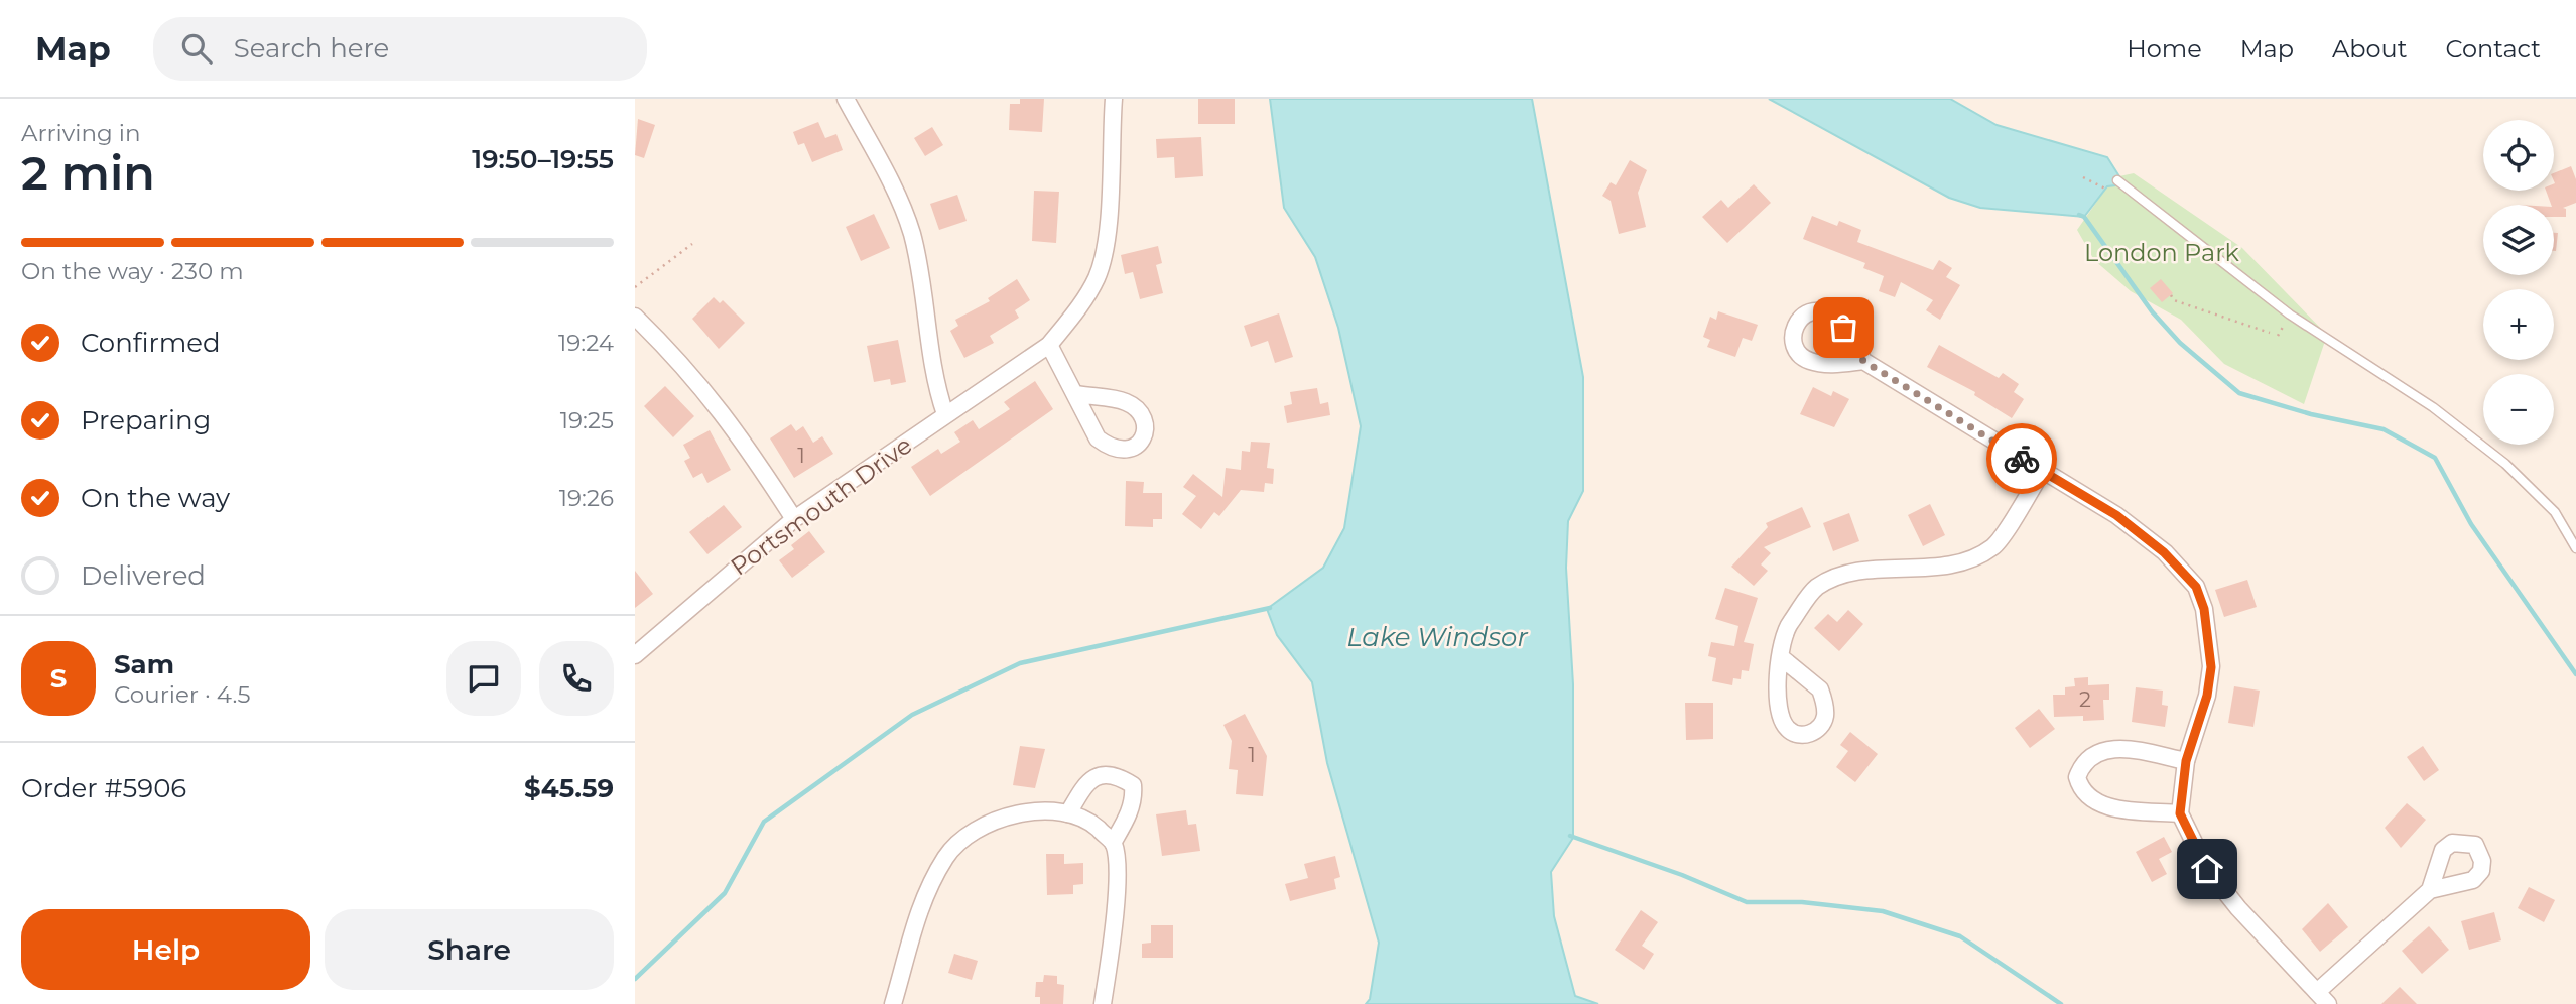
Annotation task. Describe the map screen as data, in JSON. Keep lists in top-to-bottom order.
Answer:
{
  "streets": {
    "street": ["Portsmouth Drive"]
  },
  "water": ["Lake Windsor"],
  "parks": ["London Park"],
  "house_numbers": ["1", "2", "1"],
  "page": {
    "header": "Map",
    "search": "Search here",
    "nav": [
      "Home",
      "Map",
      "About",
      "Contact"
    ],
    "heading": ["2 min", "Arriving in", "19:50–19:55"],
    "panel": [
      "Sam",
      "Courier · 4.5",
      "Order #5906",
      "$45.59"
    ],
    "map_buttons": ["+", "−"],
    "bar": "On the way · 230 m",
    "list": [
      ["Confirmed", "19:24"],
      ["Preparing", "19:25"],
      ["On the way", "19:26"],
      "Delivered"
    ],
    "round": "S",
    "buttons": ["Help", "Share"]
  }
}
